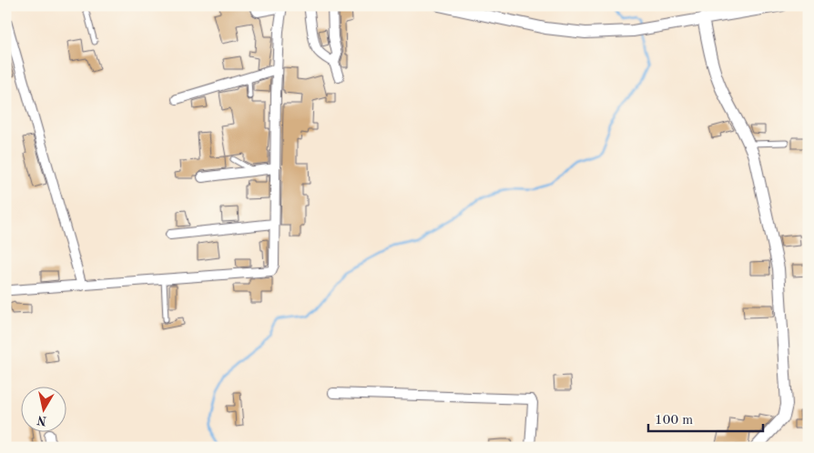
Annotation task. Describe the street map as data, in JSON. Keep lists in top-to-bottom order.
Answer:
{
  "scale_bar": "100 m",
  "north": "bottom"
}
